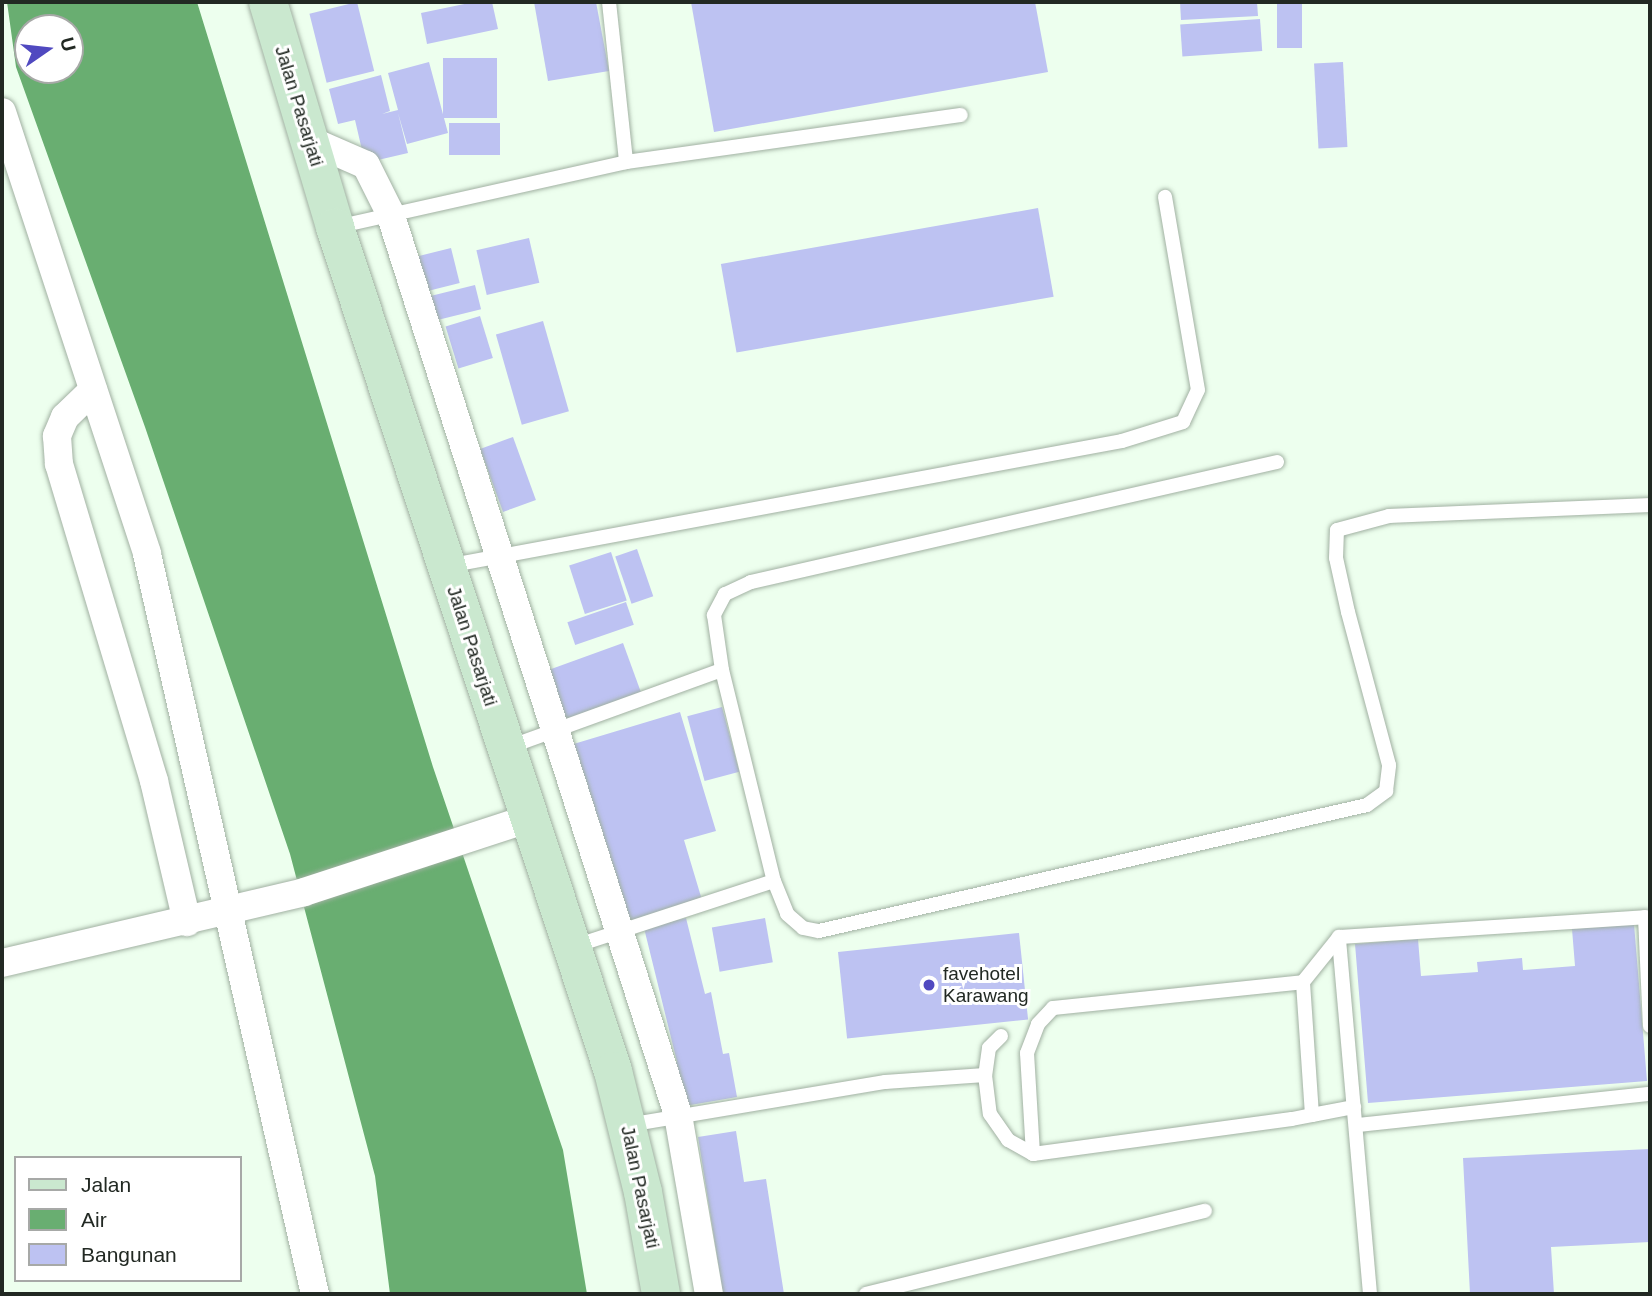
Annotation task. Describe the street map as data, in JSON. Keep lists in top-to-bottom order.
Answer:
{
  "streets": {
    "main road": ["Jalan Pasarjati"]
  },
  "places": ["favehotel Karawang"],
  "legend": ["Jalan", "Air", "Bangunan"],
  "north": "right"
}
